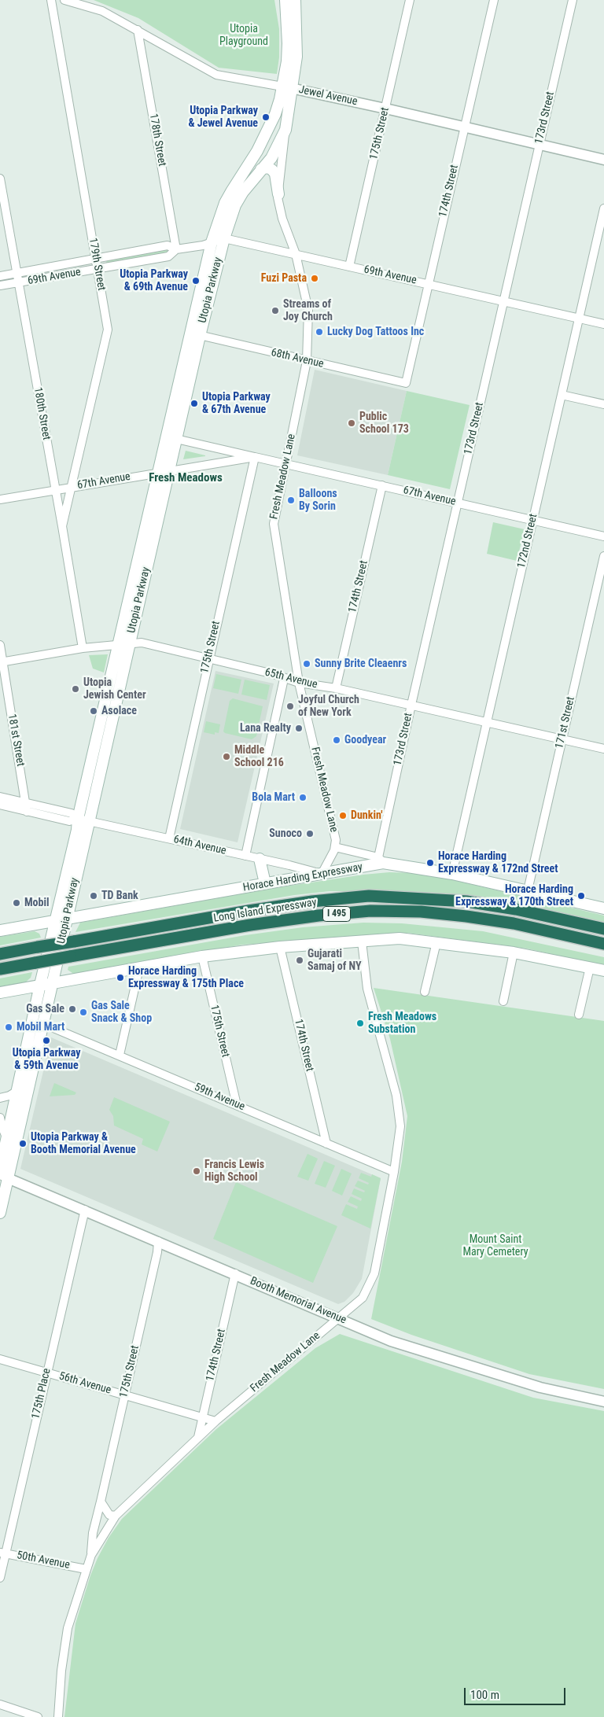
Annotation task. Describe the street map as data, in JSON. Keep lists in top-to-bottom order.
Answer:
{
  "streets": {
    "highway": ["Long Island Expressway", "I 495"],
    "main road": ["Utopia Parkway", "Horace Harding Expressway"],
    "street": [
      "Jewel Avenue",
      "173rd Street",
      "175th Street",
      "178th Street",
      "174th Street",
      "179th Street",
      "69th Avenue",
      "68th Avenue",
      "180th Street",
      "Fresh Meadow Lane",
      "67th Avenue",
      "172nd Street",
      "65th Avenue",
      "171st Street",
      "181st Street",
      "64th Avenue",
      "59th Avenue",
      "Booth Memorial Avenue",
      "56th Avenue",
      "175th Place",
      "50th Avenue"
    ]
  },
  "crossings": [
    ["Jewel Avenue", "173rd Street"],
    ["Jewel Avenue", "175th Street"],
    ["Jewel Avenue", "178th Street"],
    ["Jewel Avenue", "174th Street"],
    ["Jewel Avenue", "Utopia Parkway"],
    ["173rd Street", "69th Avenue"],
    ["173rd Street", "Fresh Meadow Lane"],
    ["173rd Street", "67th Avenue"],
    ["173rd Street", "65th Avenue"],
    ["173rd Street", "Horace Harding Expressway"],
    ["175th Street", "69th Avenue"],
    ["175th Street", "Fresh Meadow Lane"],
    ["175th Street", "67th Avenue"],
    ["175th Street", "65th Avenue"],
    ["175th Street", "64th Avenue"],
    ["175th Street", "59th Avenue"],
    ["175th Street", "Booth Memorial Avenue"],
    ["175th Street", "56th Avenue"],
    ["178th Street", "69th Avenue"],
    ["174th Street", "69th Avenue"],
    ["174th Street", "68th Avenue"],
    ["174th Street", "Fresh Meadow Lane"],
    ["174th Street", "67th Avenue"],
    ["174th Street", "65th Avenue"],
    ["174th Street", "59th Avenue"],
    ["174th Street", "Booth Memorial Avenue"],
    ["174th Street", "56th Avenue"],
    ["179th Street", "69th Avenue"],
    ["179th Street", "180th Street"],
    ["179th Street", "67th Avenue"],
    ["69th Avenue", "Utopia Parkway"],
    ["69th Avenue", "180th Street"],
    ["69th Avenue", "Fresh Meadow Lane"],
    ["69th Avenue", "172nd Street"],
    ["Utopia Parkway", "68th Avenue"],
    ["Utopia Parkway", "Fresh Meadow Lane"],
    ["Utopia Parkway", "67th Avenue"],
    ["Utopia Parkway", "65th Avenue"],
    ["Utopia Parkway", "64th Avenue"],
    ["Utopia Parkway", "Horace Harding Expressway"],
    ["Utopia Parkway", "59th Avenue"],
    ["Utopia Parkway", "Booth Memorial Avenue"],
    ["68th Avenue", "Fresh Meadow Lane"],
    ["180th Street", "67th Avenue"],
    ["180th Street", "65th Avenue"],
    ["Fresh Meadow Lane", "67th Avenue"],
    ["Fresh Meadow Lane", "65th Avenue"],
    ["Fresh Meadow Lane", "64th Avenue"],
    ["Fresh Meadow Lane", "Horace Harding Expressway"],
    ["Fresh Meadow Lane", "59th Avenue"],
    ["Fresh Meadow Lane", "Booth Memorial Avenue"],
    ["Fresh Meadow Lane", "56th Avenue"],
    ["Fresh Meadow Lane", "50th Avenue"],
    ["67th Avenue", "172nd Street"],
    ["172nd Street", "65th Avenue"],
    ["172nd Street", "Horace Harding Expressway"],
    ["65th Avenue", "171st Street"],
    ["65th Avenue", "181st Street"],
    ["171st Street", "Horace Harding Expressway"],
    ["181st Street", "64th Avenue"],
    ["64th Avenue", "Horace Harding Expressway"],
    ["Booth Memorial Avenue", "175th Place"],
    ["56th Avenue", "175th Place"],
    ["175th Place", "50th Avenue"]
  ],
  "districts": ["Fresh Meadows"],
  "parks": ["Utopia Playground", "Mount Saint Mary Cemetery"],
  "places": [
    "Utopia Parkway & Jewel Avenue",
    "Fuzi Pasta",
    "Utopia Parkway & 69th Avenue",
    "Streams of Joy Church",
    "Lucky Dog Tattoos Inc",
    "Utopia Parkway & 67th Avenue",
    "Public School 173",
    "Balloons By Sorin",
    "Sunny Brite Cleaenrs",
    "Utopia Jewish Center",
    "Joyful Church of New York",
    "Asolace",
    "Lana Realty",
    "Goodyear",
    "Middle School 216",
    "Bola Mart",
    "Dunkin'",
    "Sunoco",
    "Horace Harding Expressway & 172nd Street",
    "TD Bank",
    "Horace Harding Expressway & 170th Street",
    "Mobil",
    "Gujarati Samaj of NY",
    "Horace Harding Expressway & 175th Place",
    "Gas Sale",
    "Gas Sale Snack & Shop",
    "Fresh Meadows Substation",
    "Mobil Mart",
    "Utopia Parkway & 59th Avenue",
    "Utopia Parkway & Booth Memorial Avenue",
    "Francis Lewis High School"
  ],
  "scale_bar": "100 m"
}
